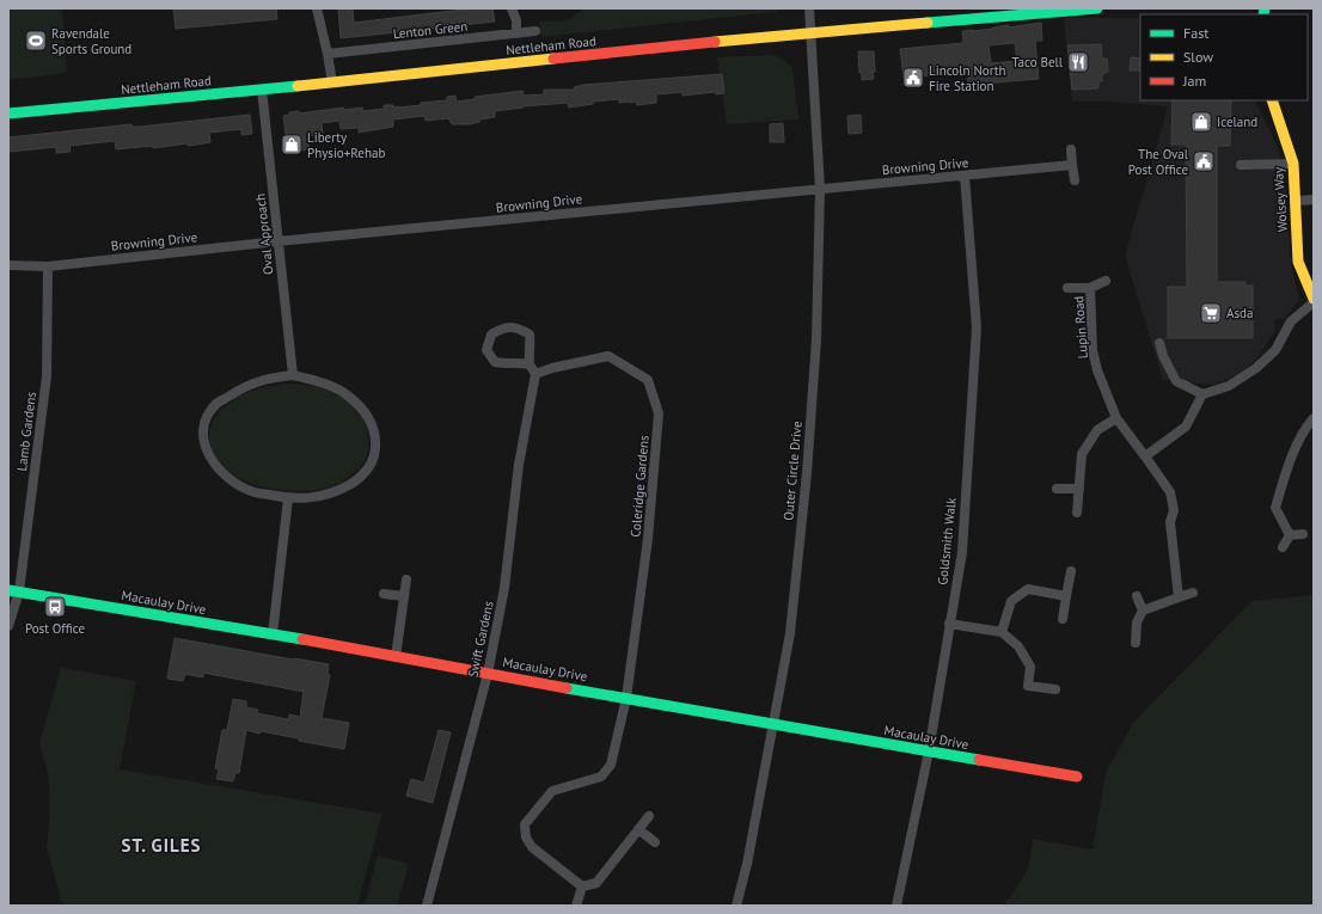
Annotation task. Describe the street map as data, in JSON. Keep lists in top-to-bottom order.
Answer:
{
  "streets": {
    "street": [
      "Lenton Green",
      "Nettleham Road",
      "Browning Drive",
      "Wolsey Way",
      "Oval Approach",
      "Lupin Road",
      "Lamb Gardens",
      "Outer Circle Drive",
      "Coleridge Gardens",
      "Goldsmith Walk",
      "Macaulay Drive",
      "Swift Gardens"
    ]
  },
  "crossings": [
    ["Nettleham Road", "Oval Approach"],
    ["Nettleham Road", "Outer Circle Drive"],
    ["Browning Drive", "Oval Approach"],
    ["Browning Drive", "Lamb Gardens"],
    ["Browning Drive", "Outer Circle Drive"],
    ["Browning Drive", "Goldsmith Walk"],
    ["Lamb Gardens", "Macaulay Drive"],
    ["Outer Circle Drive", "Macaulay Drive"],
    ["Coleridge Gardens", "Macaulay Drive"],
    ["Coleridge Gardens", "Swift Gardens"],
    ["Goldsmith Walk", "Macaulay Drive"],
    ["Macaulay Drive", "Swift Gardens"]
  ],
  "districts": ["ST. GILES"],
  "places": {
    "sports": ["Ravendale Sports Ground"],
    "restaurant": ["Taco Bell"],
    "public building": ["Lincoln North Fire Station", "The Oval Post Office"],
    "shop": ["Iceland", "Liberty Physio+Rehab"],
    "supermarket": ["Asda"],
    "bus stop": ["Post Office"]
  },
  "legend": ["Fast", "Slow", "Jam"]
}
